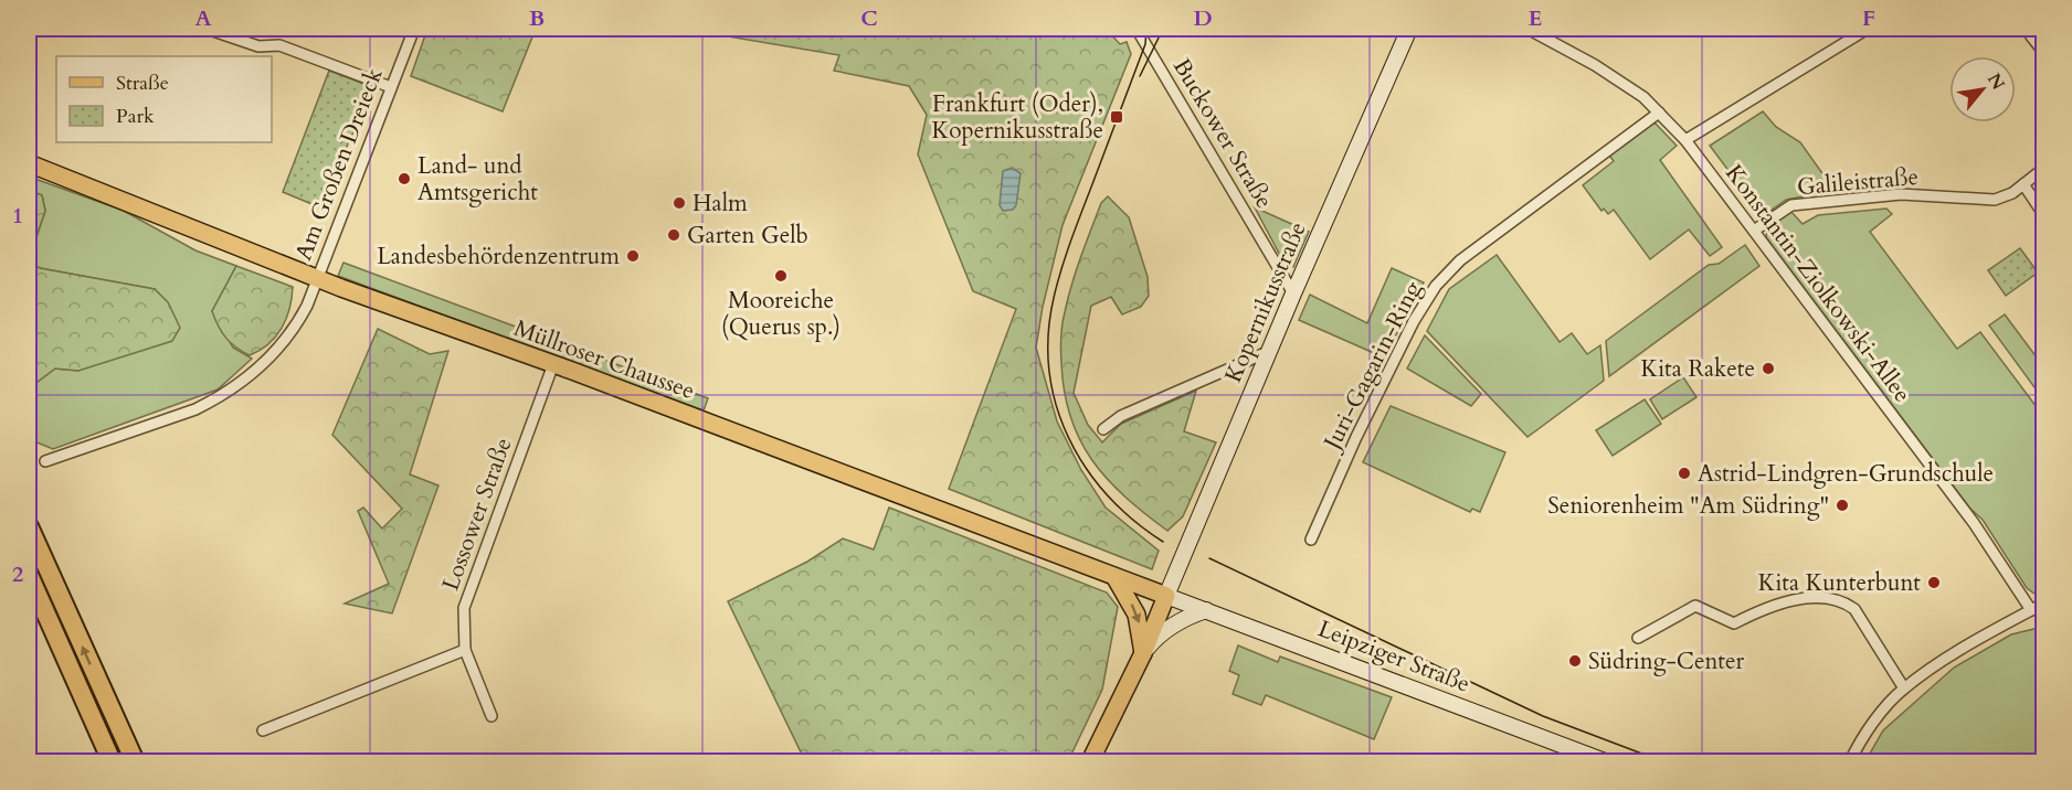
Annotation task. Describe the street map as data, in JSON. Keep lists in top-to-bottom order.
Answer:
{
  "streets": {
    "main road": ["Kopernikusstraße", "Müllroser Chaussee", "Leipziger Straße"],
    "street": [
      "Buckower Straße",
      "Am Großen Dreieck",
      "Galileistraße",
      "Konstantin-Ziolkowski-Allee",
      "Juri-Gagarin-Ring",
      "Lossower Straße"
    ]
  },
  "crossings": [
    ["Buckower Straße", "Kopernikusstraße"],
    ["Am Großen Dreieck", "Müllroser Chaussee"],
    ["Galileistraße", "Konstantin-Ziolkowski-Allee"],
    ["Konstantin-Ziolkowski-Allee", "Juri-Gagarin-Ring"],
    ["Kopernikusstraße", "Müllroser Chaussee"],
    ["Kopernikusstraße", "Leipziger Straße"],
    ["Müllroser Chaussee", "Lossower Straße"],
    ["Müllroser Chaussee", "Leipziger Straße"]
  ],
  "places": {
    "transit": ["Frankfurt (Oder), Kopernikusstraße"],
    "other": [
      "Land- und Amtsgericht",
      "Halm",
      "Garten Gelb",
      "Landesbehördenzentrum",
      "Mooreiche (Querus sp.)",
      "Kita Rakete",
      "Astrid-Lindgren-Grundschule",
      "Seniorenheim \"Am Südring\"",
      "Kita Kunterbunt",
      "Südring-Center"
    ]
  },
  "legend": ["Straße", "Park"],
  "north": "top right",
  "grid": {
    "columns": [
      "A",
      "B",
      "C",
      "D",
      "E",
      "F"
    ],
    "rows": ["1", "2"]
  }
}
